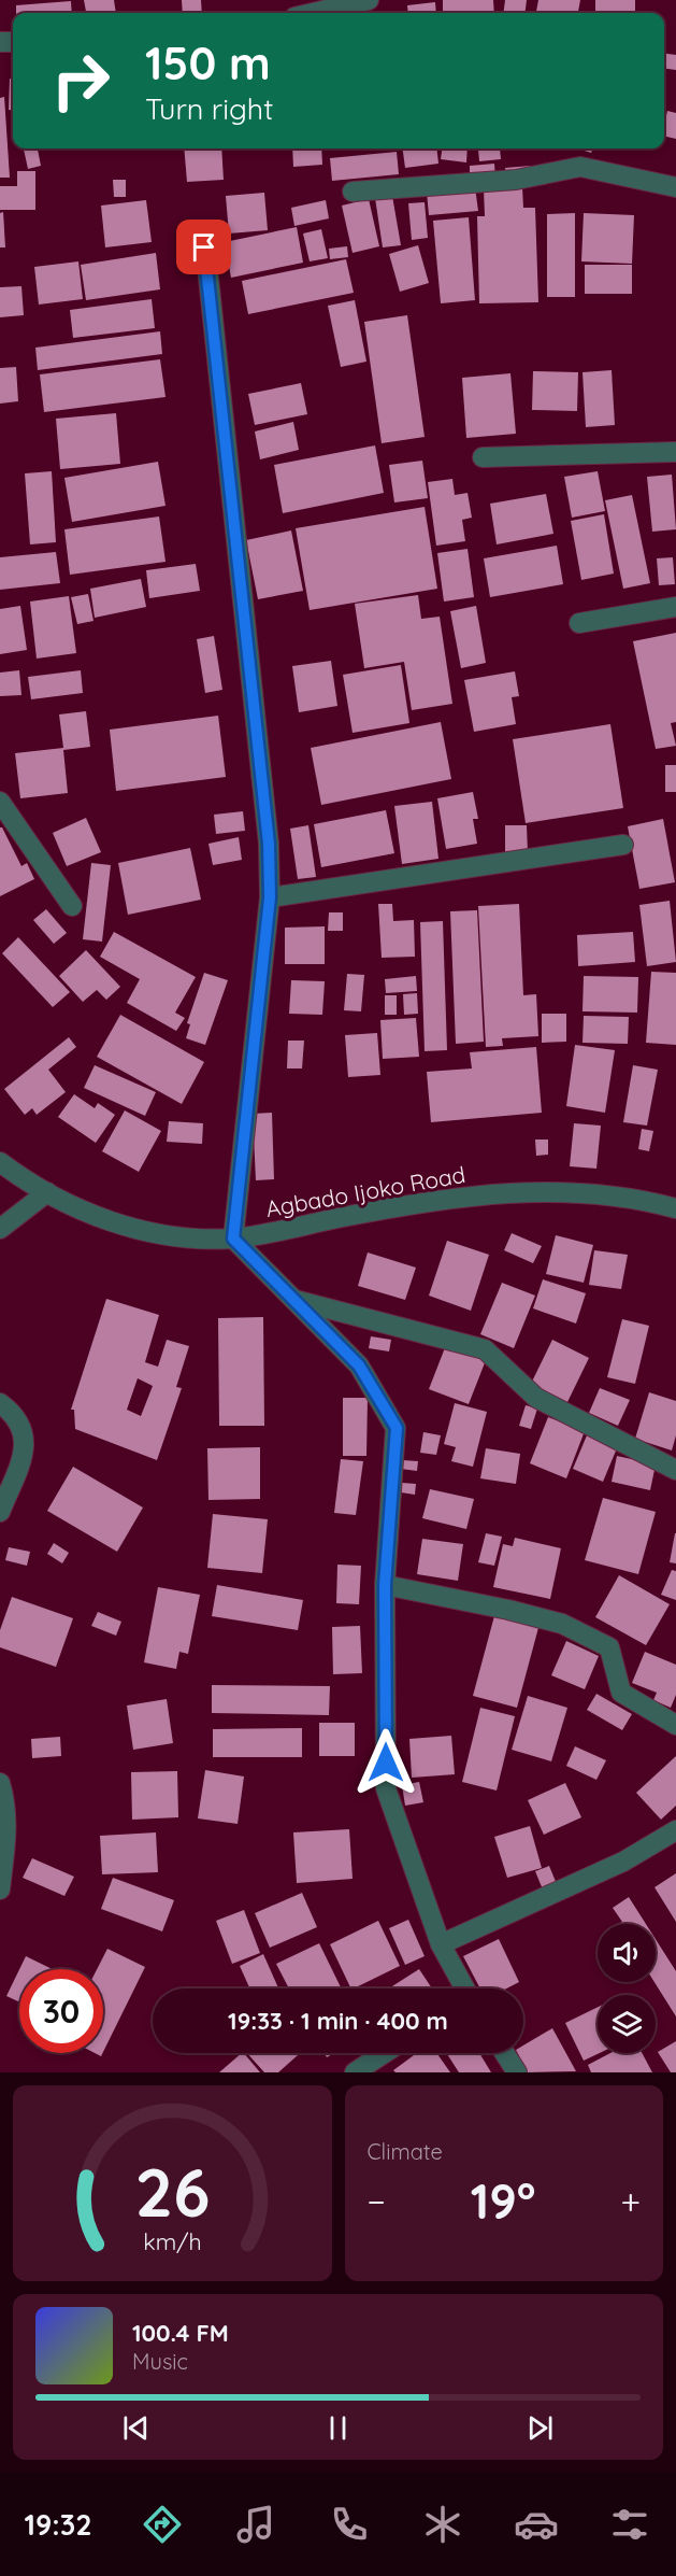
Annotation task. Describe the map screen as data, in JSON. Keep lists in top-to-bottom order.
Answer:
{
  "streets": {
    "street": ["Agbado Ijoko Road"]
  },
  "page": {
    "turn": ["150 m", "Turn right"],
    "limit": "30",
    "trip": "19:33 · 1 min · 400 m",
    "tile": "Climate",
    "heat": ["−", "19°", "+"],
    "song": ["100.4 FM", "Music"],
    "tabs": "19:32",
    "gauge": ["26", "km/h"]
  }
}
